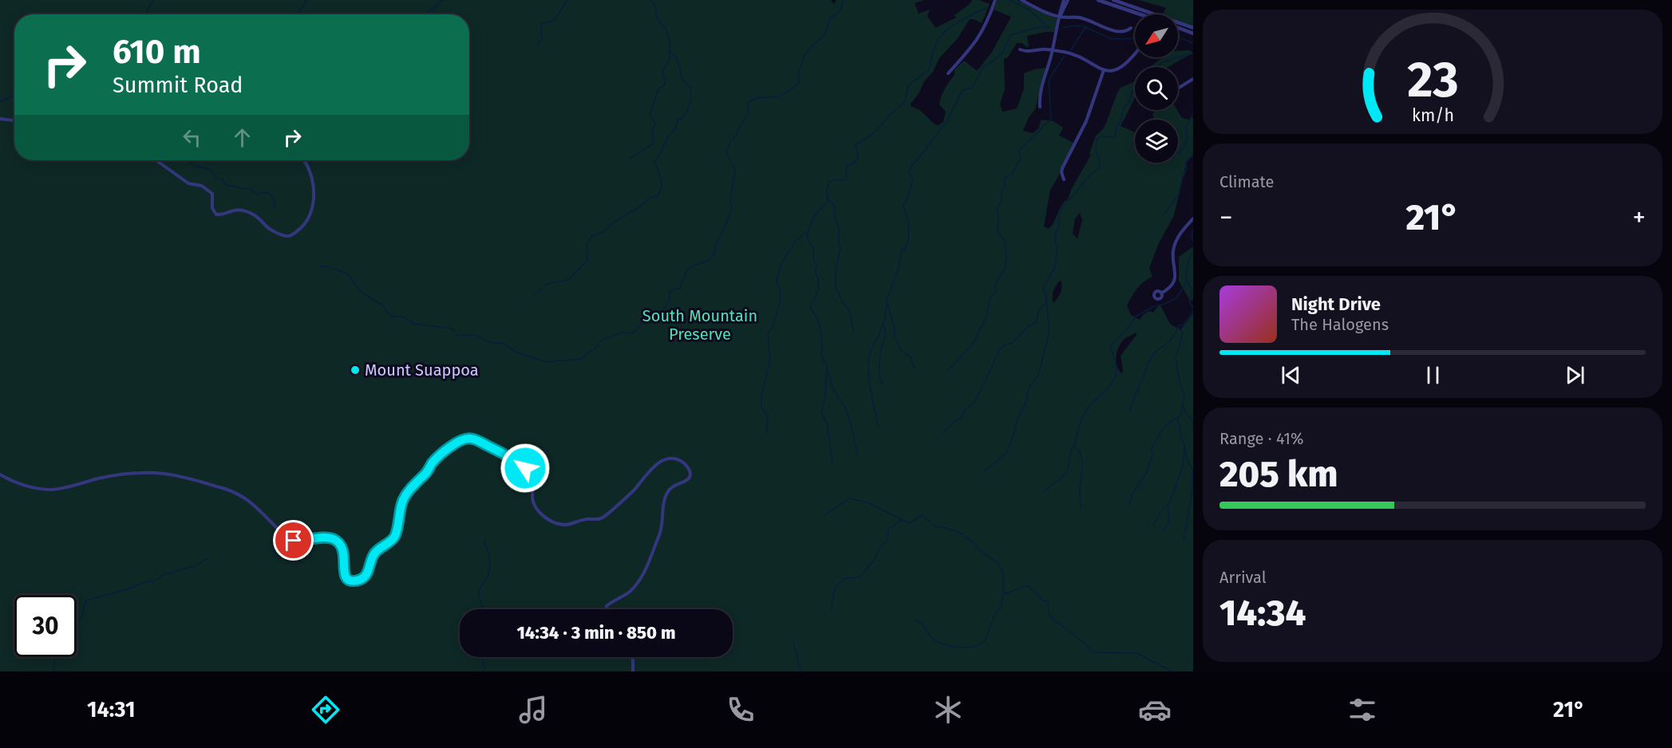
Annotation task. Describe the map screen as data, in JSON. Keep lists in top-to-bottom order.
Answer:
{
  "parks": ["South Mountain Preserve"],
  "places": ["Mount Suappoa"],
  "north": "bottom left",
  "page": {
    "turn": ["610 m", "Summit Road"],
    "tile": [
      "Climate",
      ["Range · 41%", "205 km"],
      ["Arrival", "14:34"]
    ],
    "heat": ["−", "21°", "+"],
    "song": ["Night Drive", "The Halogens"],
    "limit": "30",
    "trip": "14:34 · 3 min · 850 m",
    "tabs": ["14:31", "21°"],
    "gauge": ["23", "km/h"]
  }
}
